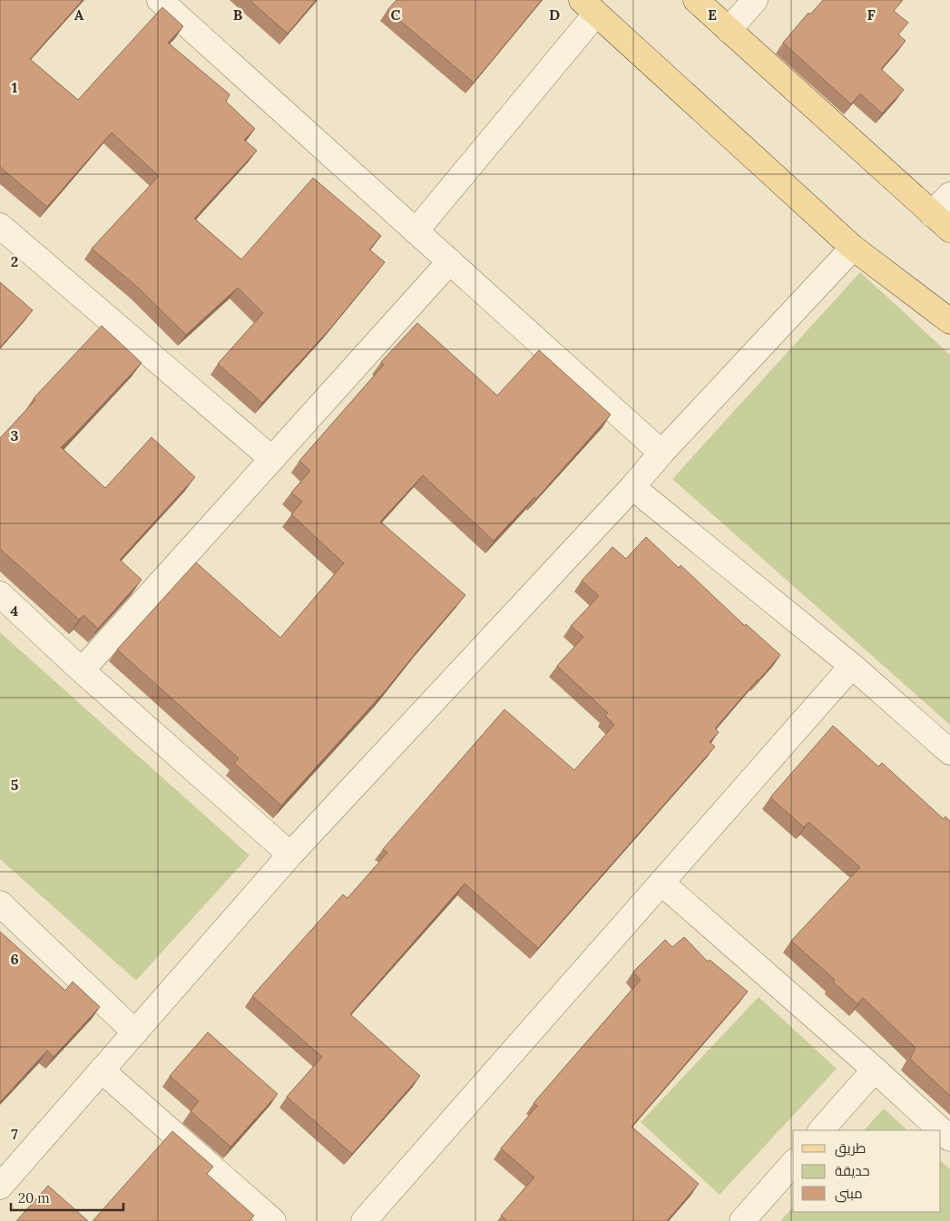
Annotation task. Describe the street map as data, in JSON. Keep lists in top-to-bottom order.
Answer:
{
  "legend": ["طريق", "حديقة", "مبنى"],
  "scale_bar": "20 m",
  "grid": {
    "columns": [
      "A",
      "B",
      "C",
      "D",
      "E",
      "F"
    ],
    "rows": [
      "1",
      "2",
      "3",
      "4",
      "5",
      "6",
      "7"
    ]
  }
}
